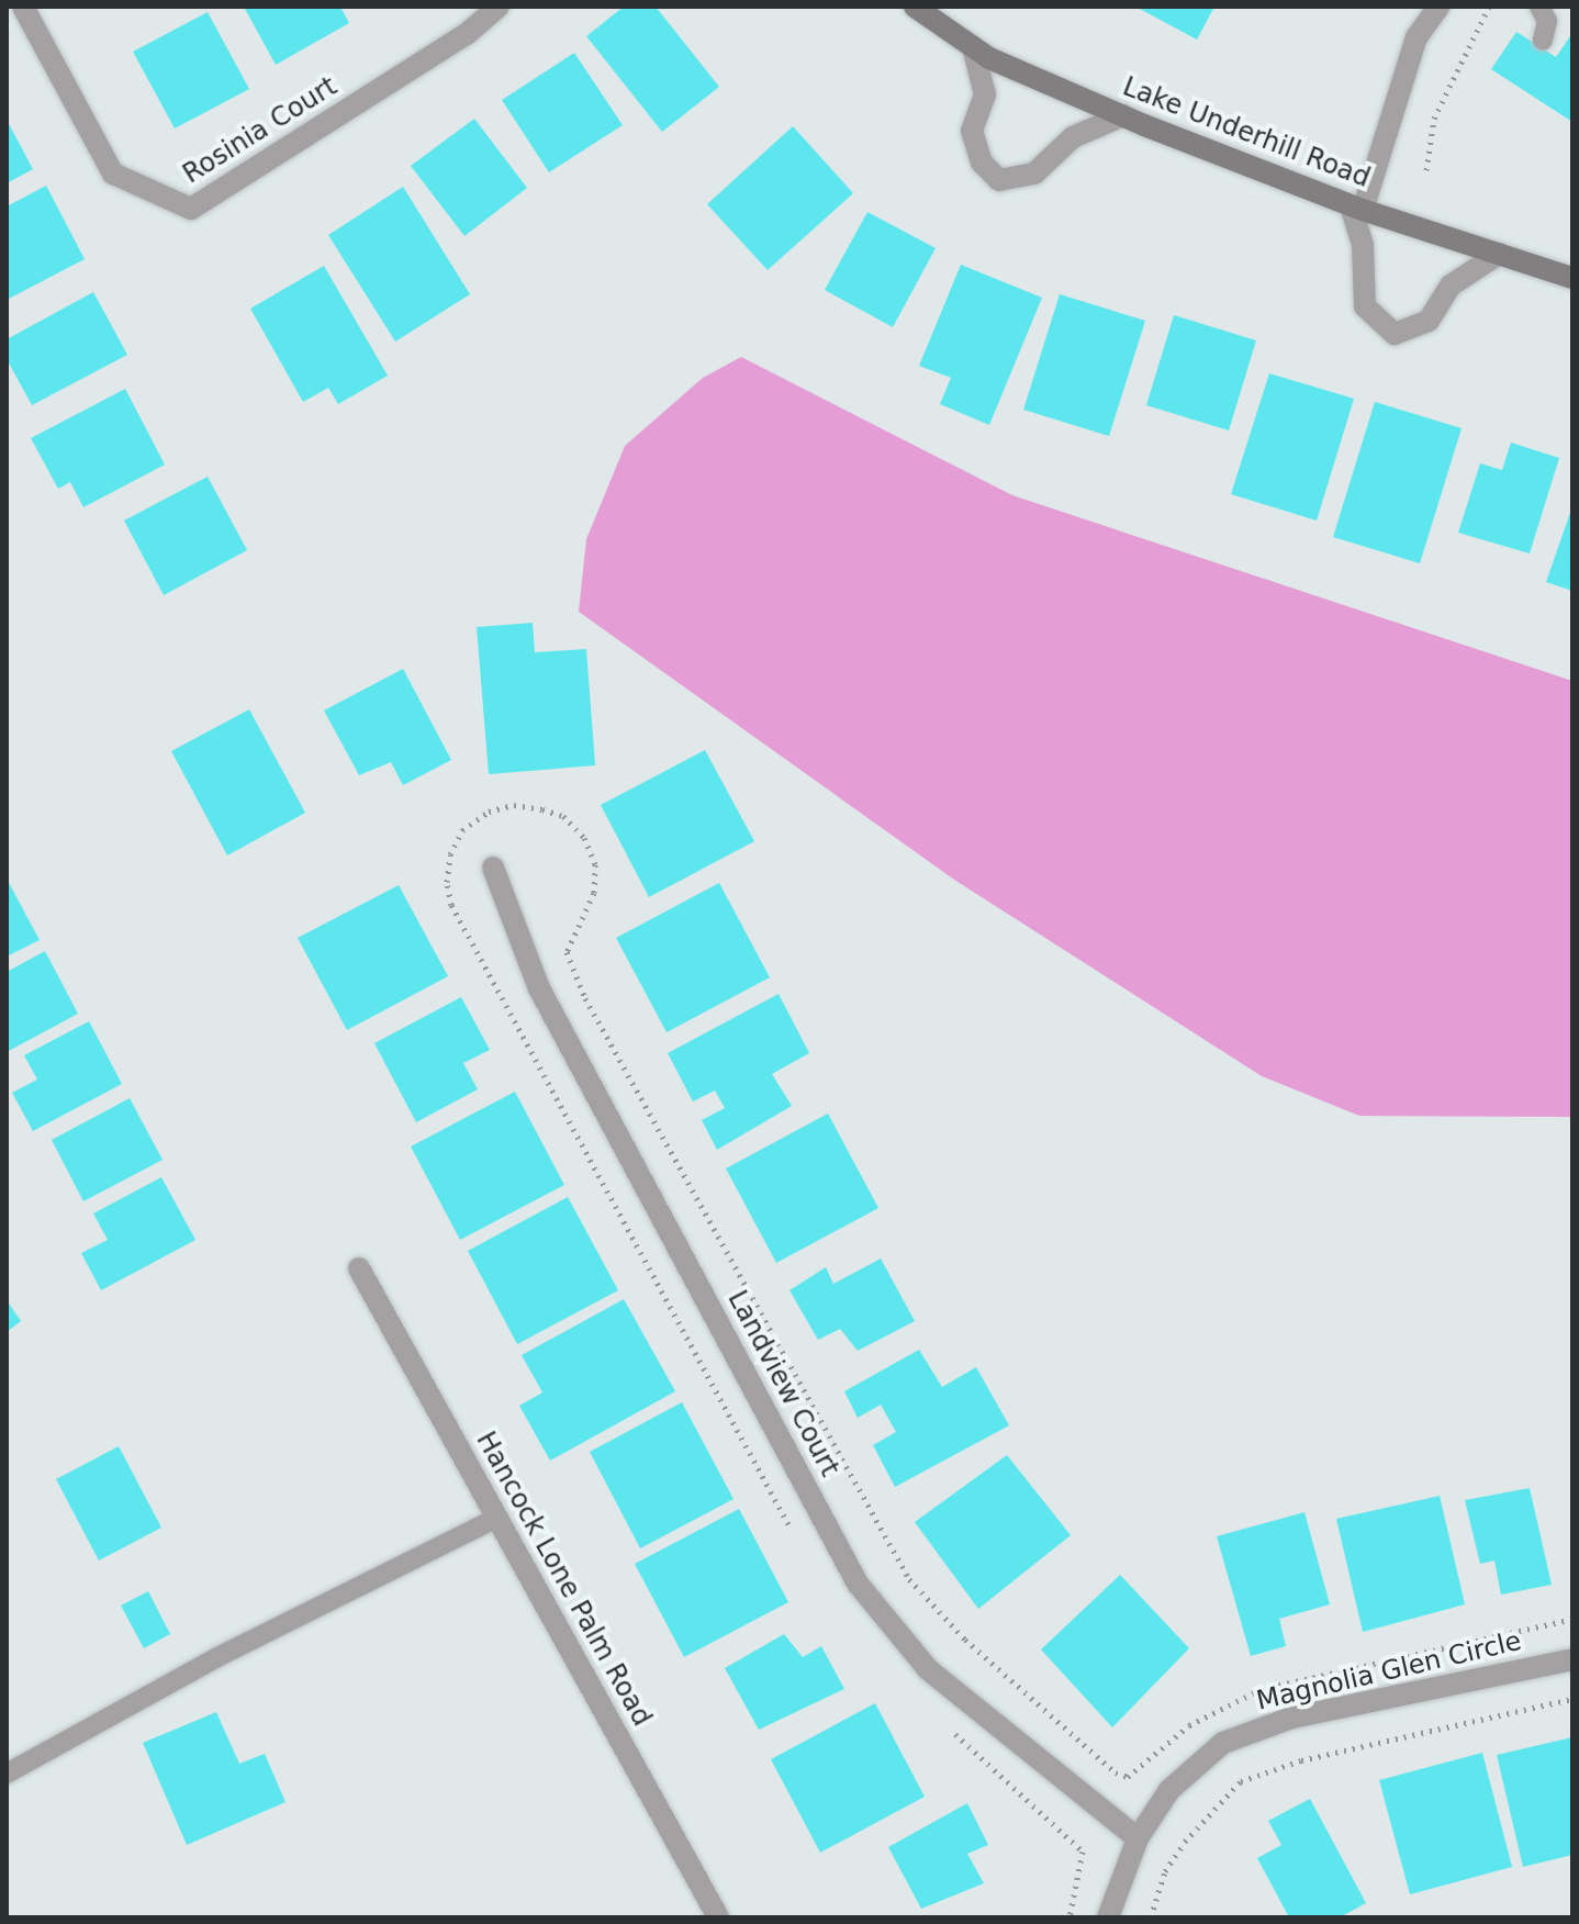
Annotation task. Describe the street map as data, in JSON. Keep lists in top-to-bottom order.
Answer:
{
  "streets": {
    "street": [
      "Rosinia Court",
      "Lake Underhill Road",
      "Landview Court",
      "Hancock Lone Palm Road",
      "Magnolia Glen Circle"
    ]
  },
  "crossings": [
    ["Landview Court", "Magnolia Glen Circle"]
  ]
}
